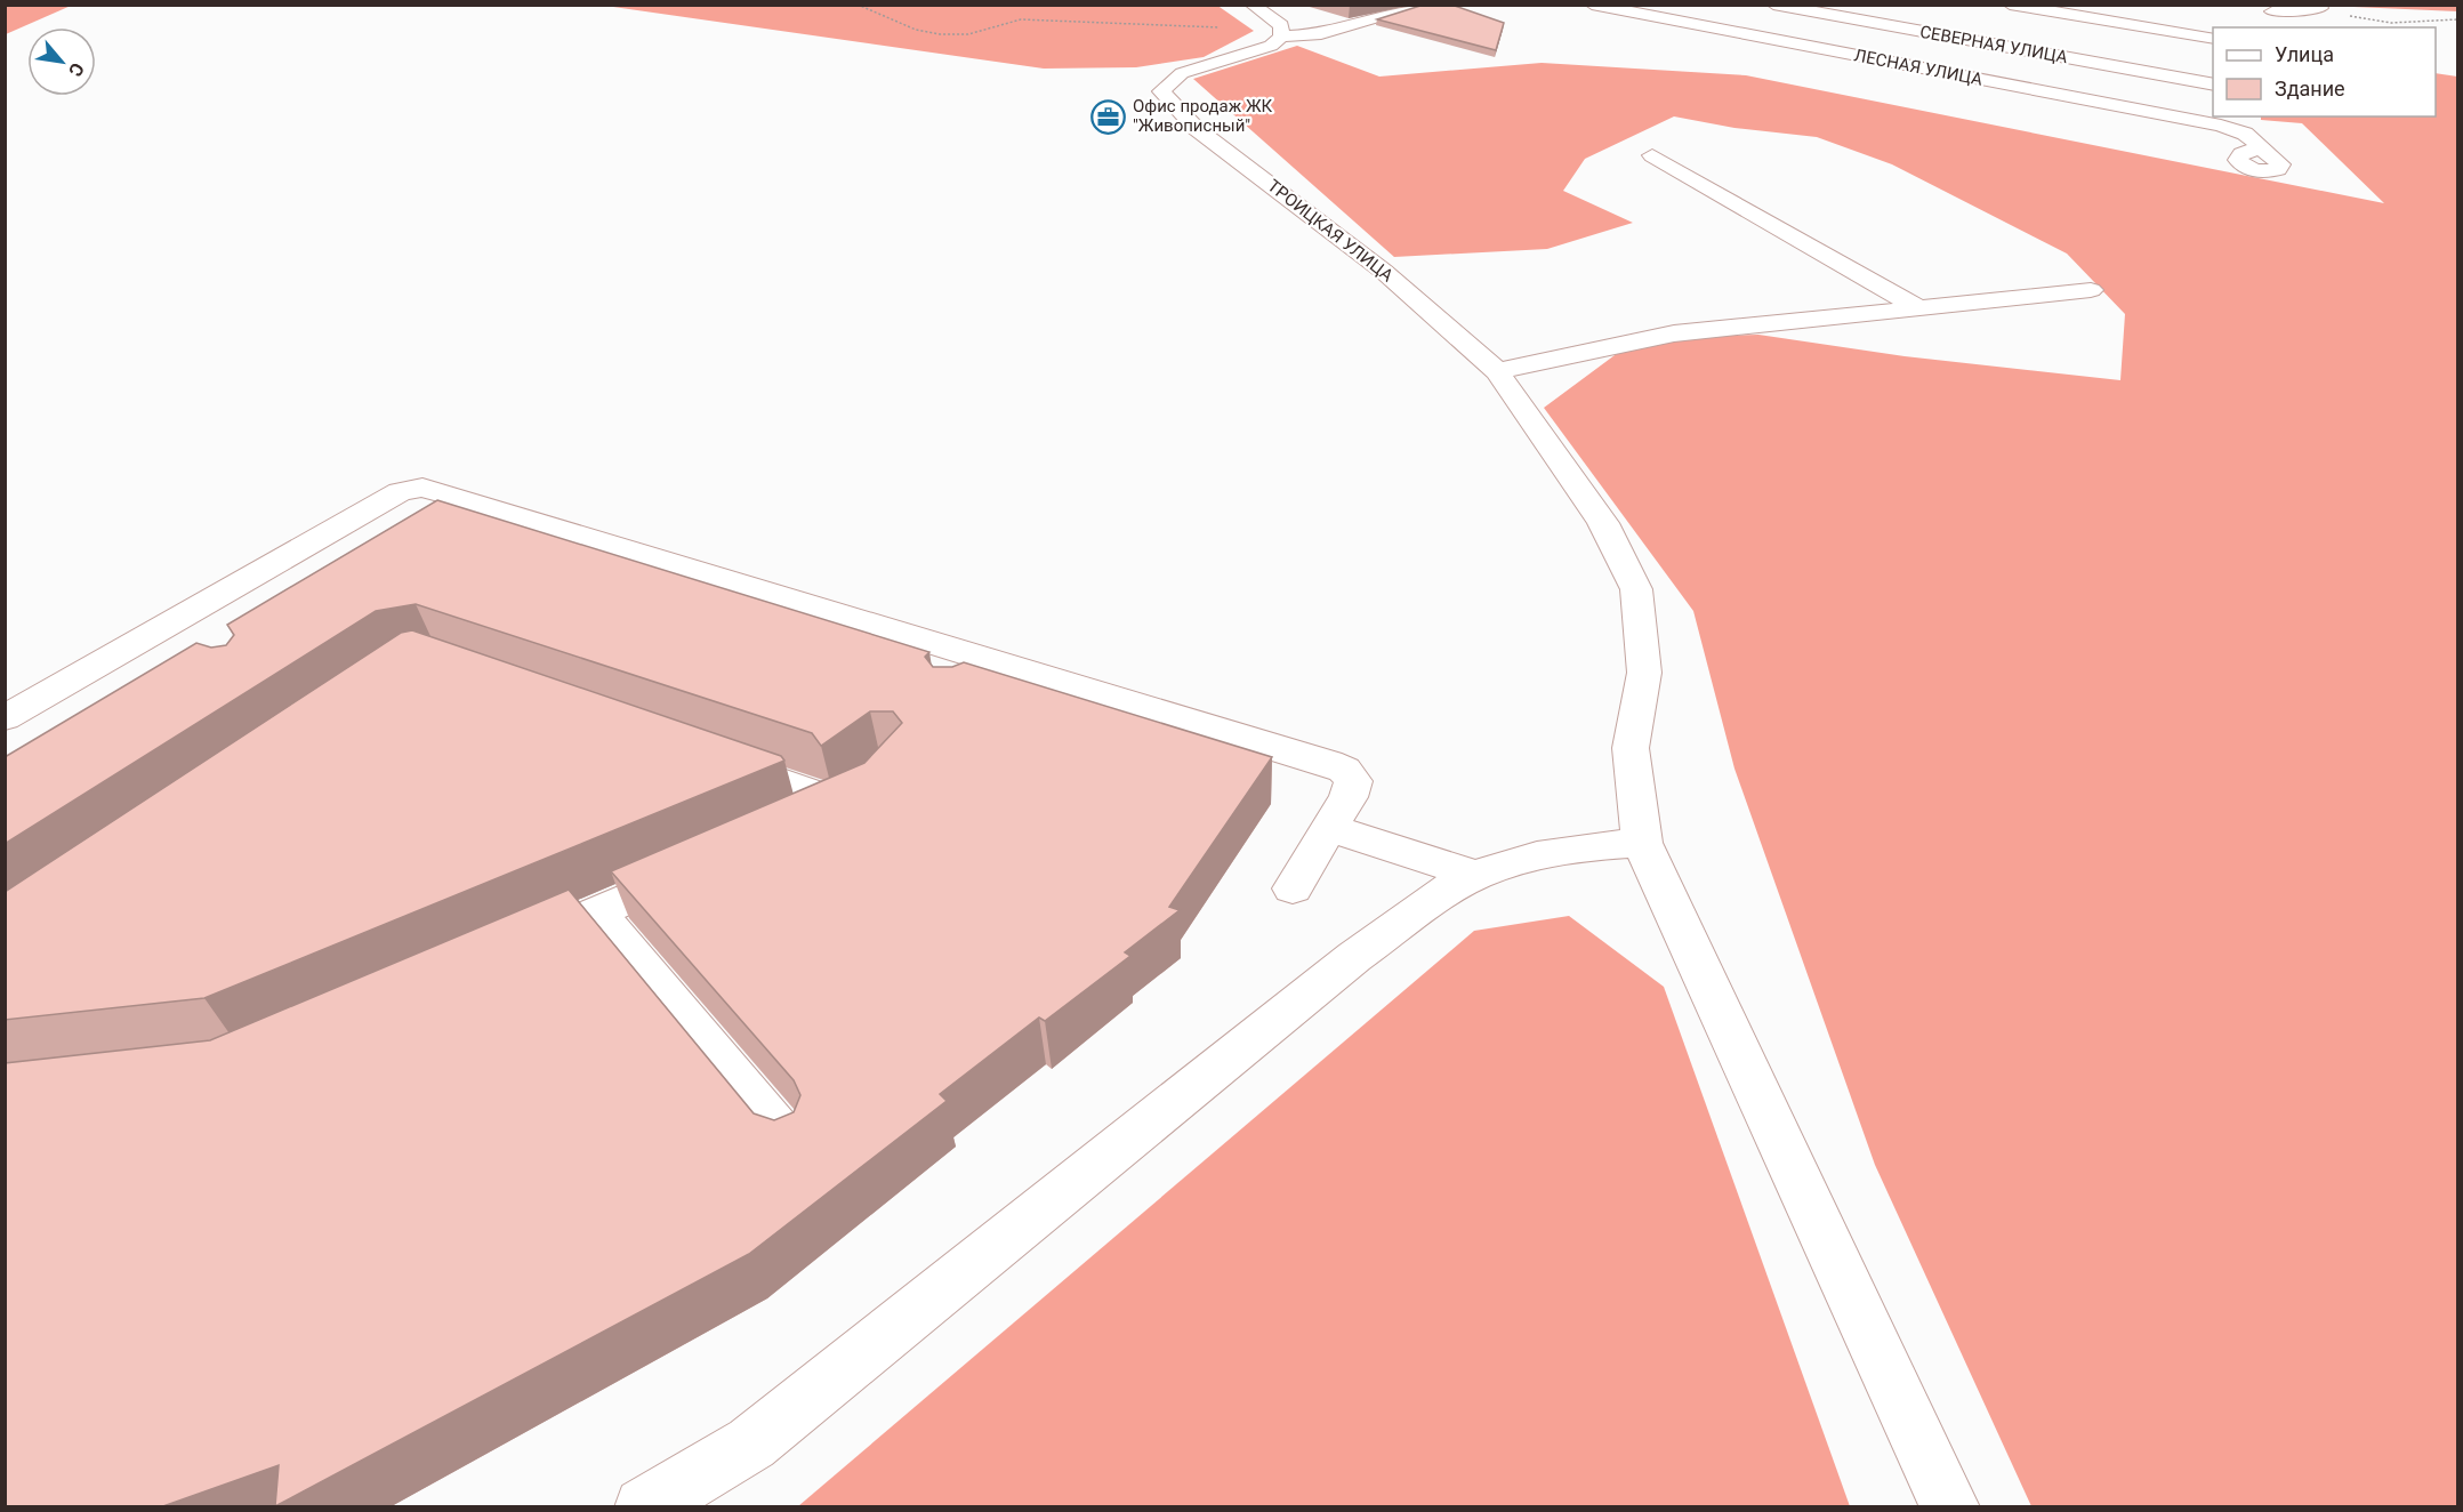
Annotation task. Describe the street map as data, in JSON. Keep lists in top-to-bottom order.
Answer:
{
  "streets": {
    "street": ["СЕВЕРНАЯ УЛИЦА", "ЛЕСНАЯ УЛИЦА", "ТРОИЦКАЯ УЛИЦА"]
  },
  "places": {
    "office": ["Офис продаж ЖК \"Живописный\""]
  },
  "legend": ["Улица", "Здание"],
  "north": "bottom right"
}
